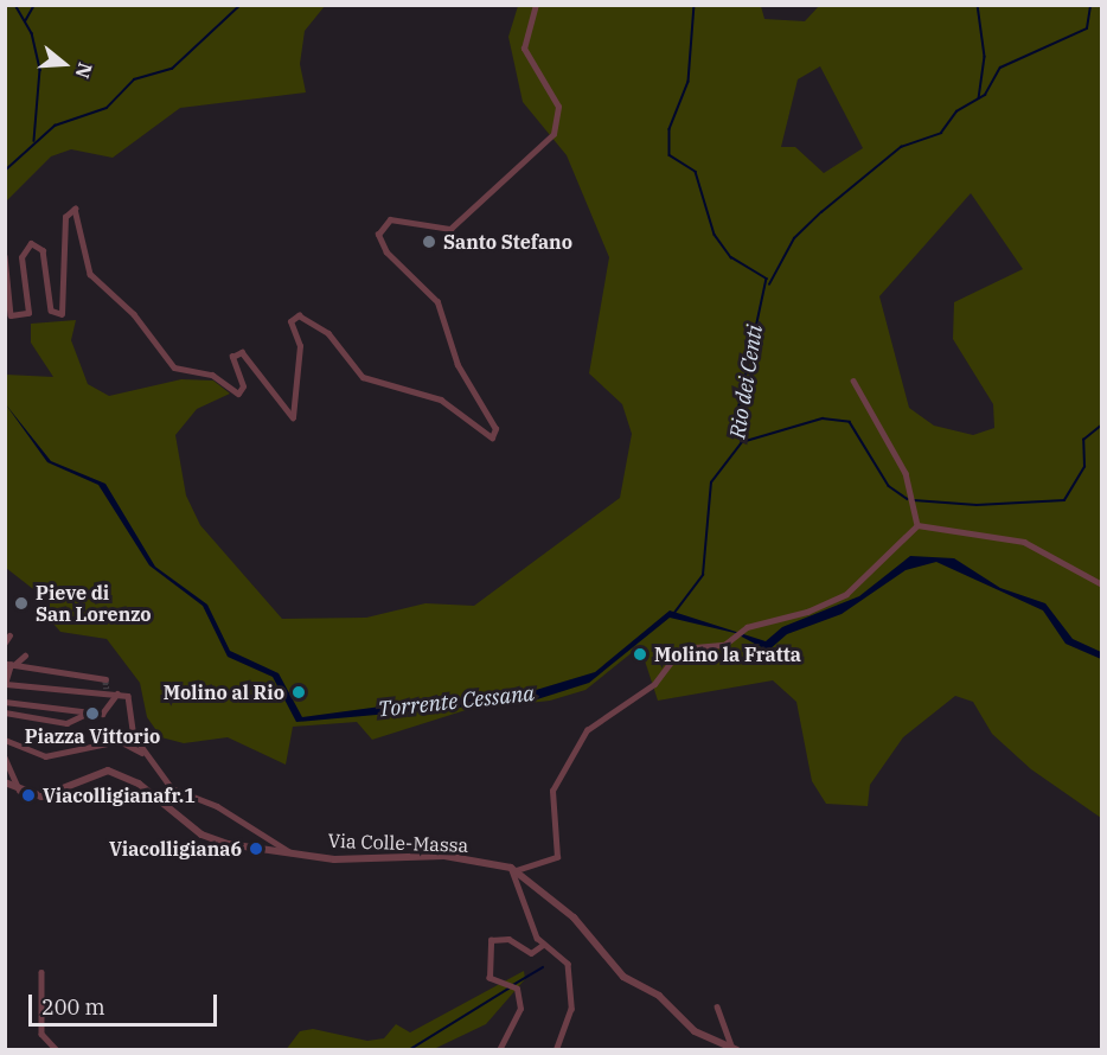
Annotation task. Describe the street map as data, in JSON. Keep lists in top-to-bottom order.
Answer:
{
  "streets": {
    "street": ["Via Colle-Massa"]
  },
  "water": ["Rio dei Centi", "Torrente Cessana"],
  "places": [
    "Santo Stefano",
    "Pieve di San Lorenzo",
    "Molino la Fratta",
    "Molino al Rio",
    "Piazza Vittorio",
    "Viacolligianafr.1",
    "Viacolligiana6"
  ],
  "scale_bar": "200 m",
  "north": "right"
}
